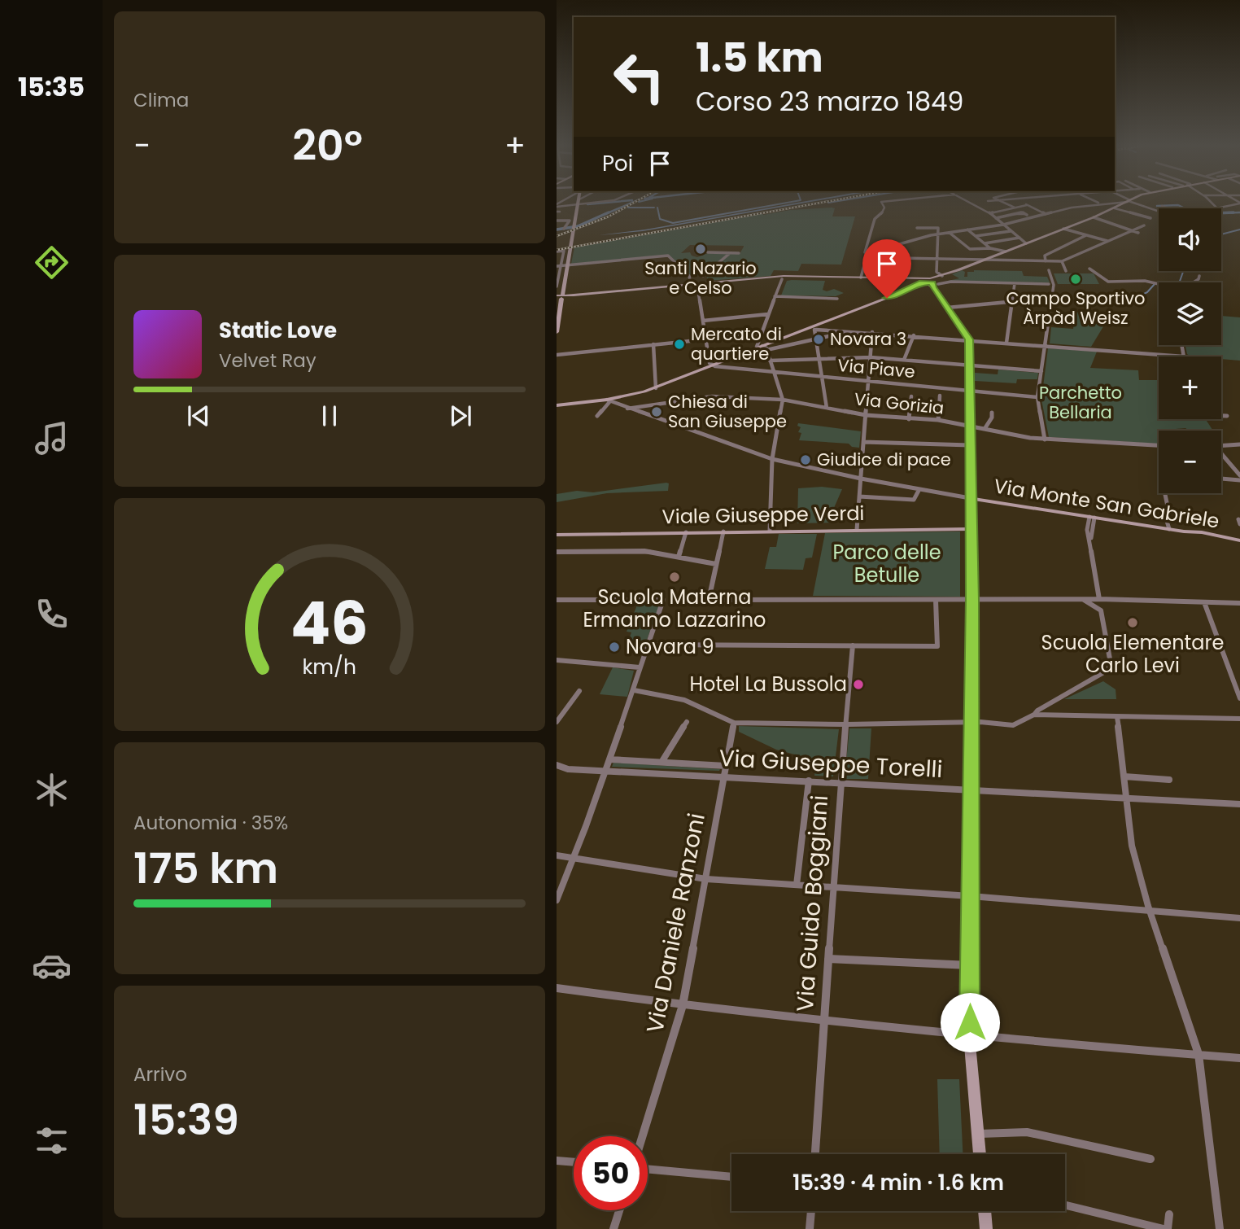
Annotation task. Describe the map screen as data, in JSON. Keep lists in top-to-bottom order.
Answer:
{
  "streets": {
    "main road": ["Via Monte San Gabriele", "Viale Giuseppe Verdi"],
    "street": [
      "Via Piave",
      "Via Gorizia",
      "Via Giuseppe Torelli",
      "Via Guido Boggiani",
      "Via Daniele Ranzoni"
    ]
  },
  "crossings": [
    ["Via Gorizia", "Via Monte San Gabriele"],
    ["Via Giuseppe Torelli", "Via Guido Boggiani"],
    ["Via Giuseppe Torelli", "Via Daniele Ranzoni"]
  ],
  "parks": ["Parchetto Bellaria", "Parco delle Betulle"],
  "places": [
    "Santi Nazario e Celso",
    "Campo Sportivo Àrpàd Weisz",
    "Novara 3",
    "Mercato di quartiere",
    "Chiesa di San Giuseppe",
    "Giudice di pace",
    "Scuola Materna Ermanno Lazzarino",
    "Scuola Elementare Carlo Levi",
    "Novara 9",
    "Hotel La Bussola"
  ],
  "page": {
    "tabs": "15:35",
    "tile": [
      "Clima",
      ["Autonomia · 35%", "175 km"],
      ["Arrivo", "15:39"]
    ],
    "turn": ["1.5 km", "Corso 23 marzo 1849"],
    "heat": ["−", "20°", "+"],
    "then": "Poi",
    "map_buttons": ["+", "−"],
    "song": ["Static Love", "Velvet Ray"],
    "limit": "50",
    "trip": "15:39 · 4 min · 1.6 km",
    "gauge": ["46", "km/h"]
  }
}
